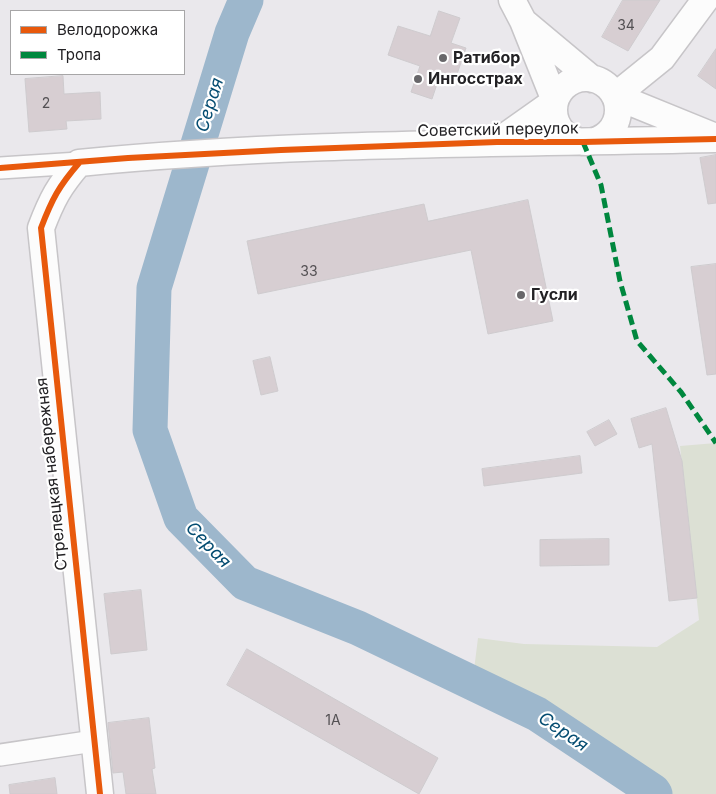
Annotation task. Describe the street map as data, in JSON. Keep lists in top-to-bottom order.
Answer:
{
  "streets": {
    "street": ["Советский переулок", "Стрелецкая набережная"]
  },
  "crossings": [
    ["Советский переулок", "Стрелецкая набережная"]
  ],
  "water": ["Серая"],
  "places": ["Ратибор", "Ингосстрах", "Гусли"],
  "house_numbers": [
    "34",
    "2",
    "33",
    "1А"
  ],
  "legend": ["Велодорожка", "Тропа"]
}
